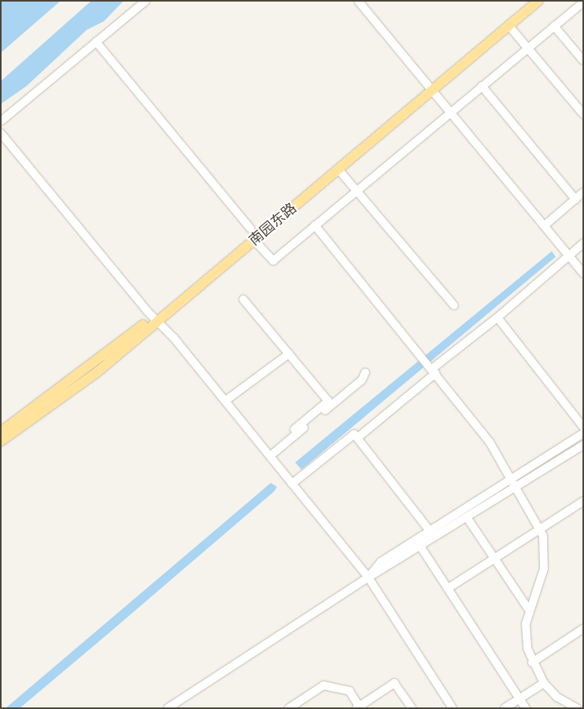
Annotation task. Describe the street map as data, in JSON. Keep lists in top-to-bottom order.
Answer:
{
  "streets": {
    "main road": ["南园东路"]
  }
}
